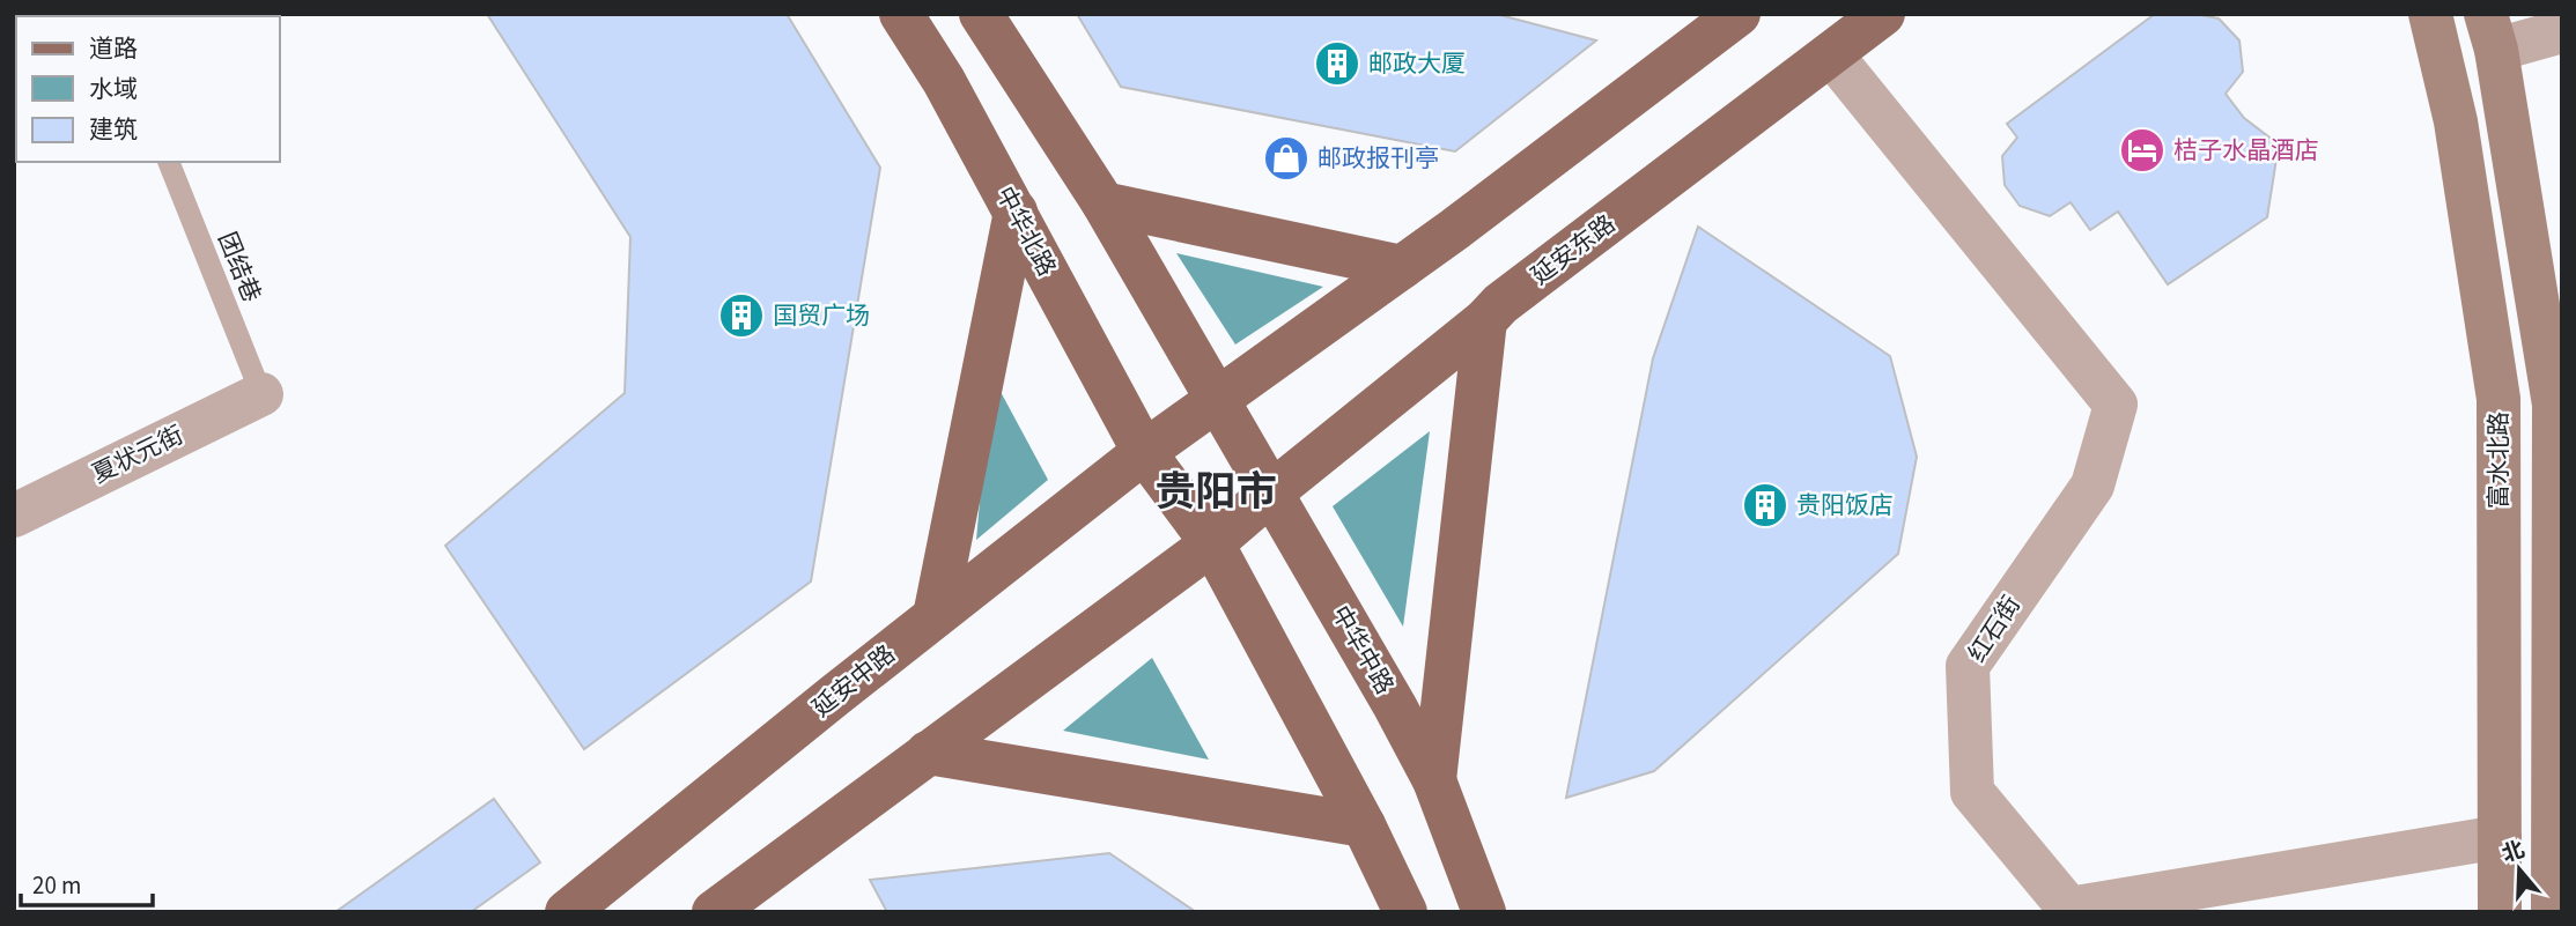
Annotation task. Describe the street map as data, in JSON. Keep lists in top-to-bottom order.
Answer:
{
  "streets": {
    "main road": [
      "中华北路",
      "延安东路",
      "富水北路",
      "中华中路",
      "延安中路"
    ],
    "street": ["夏状元街", "红石街"],
    "lane": ["团结巷"]
  },
  "crossings": [
    ["中华北路", "延安中路"],
    ["延安东路", "红石街"],
    ["延安东路", "中华中路"],
    ["团结巷", "夏状元街"],
    ["富水北路", "红石街"]
  ],
  "districts": ["贵阳市"],
  "places": {
    "building": ["邮政大厦", "国贸广场", "贵阳饭店"],
    "hotel": ["桔子水晶酒店"],
    "shop": ["邮政报刊亭"]
  },
  "legend": ["道路", "水域", "建筑"],
  "scale_bar": "20 m",
  "north": "top"
}
